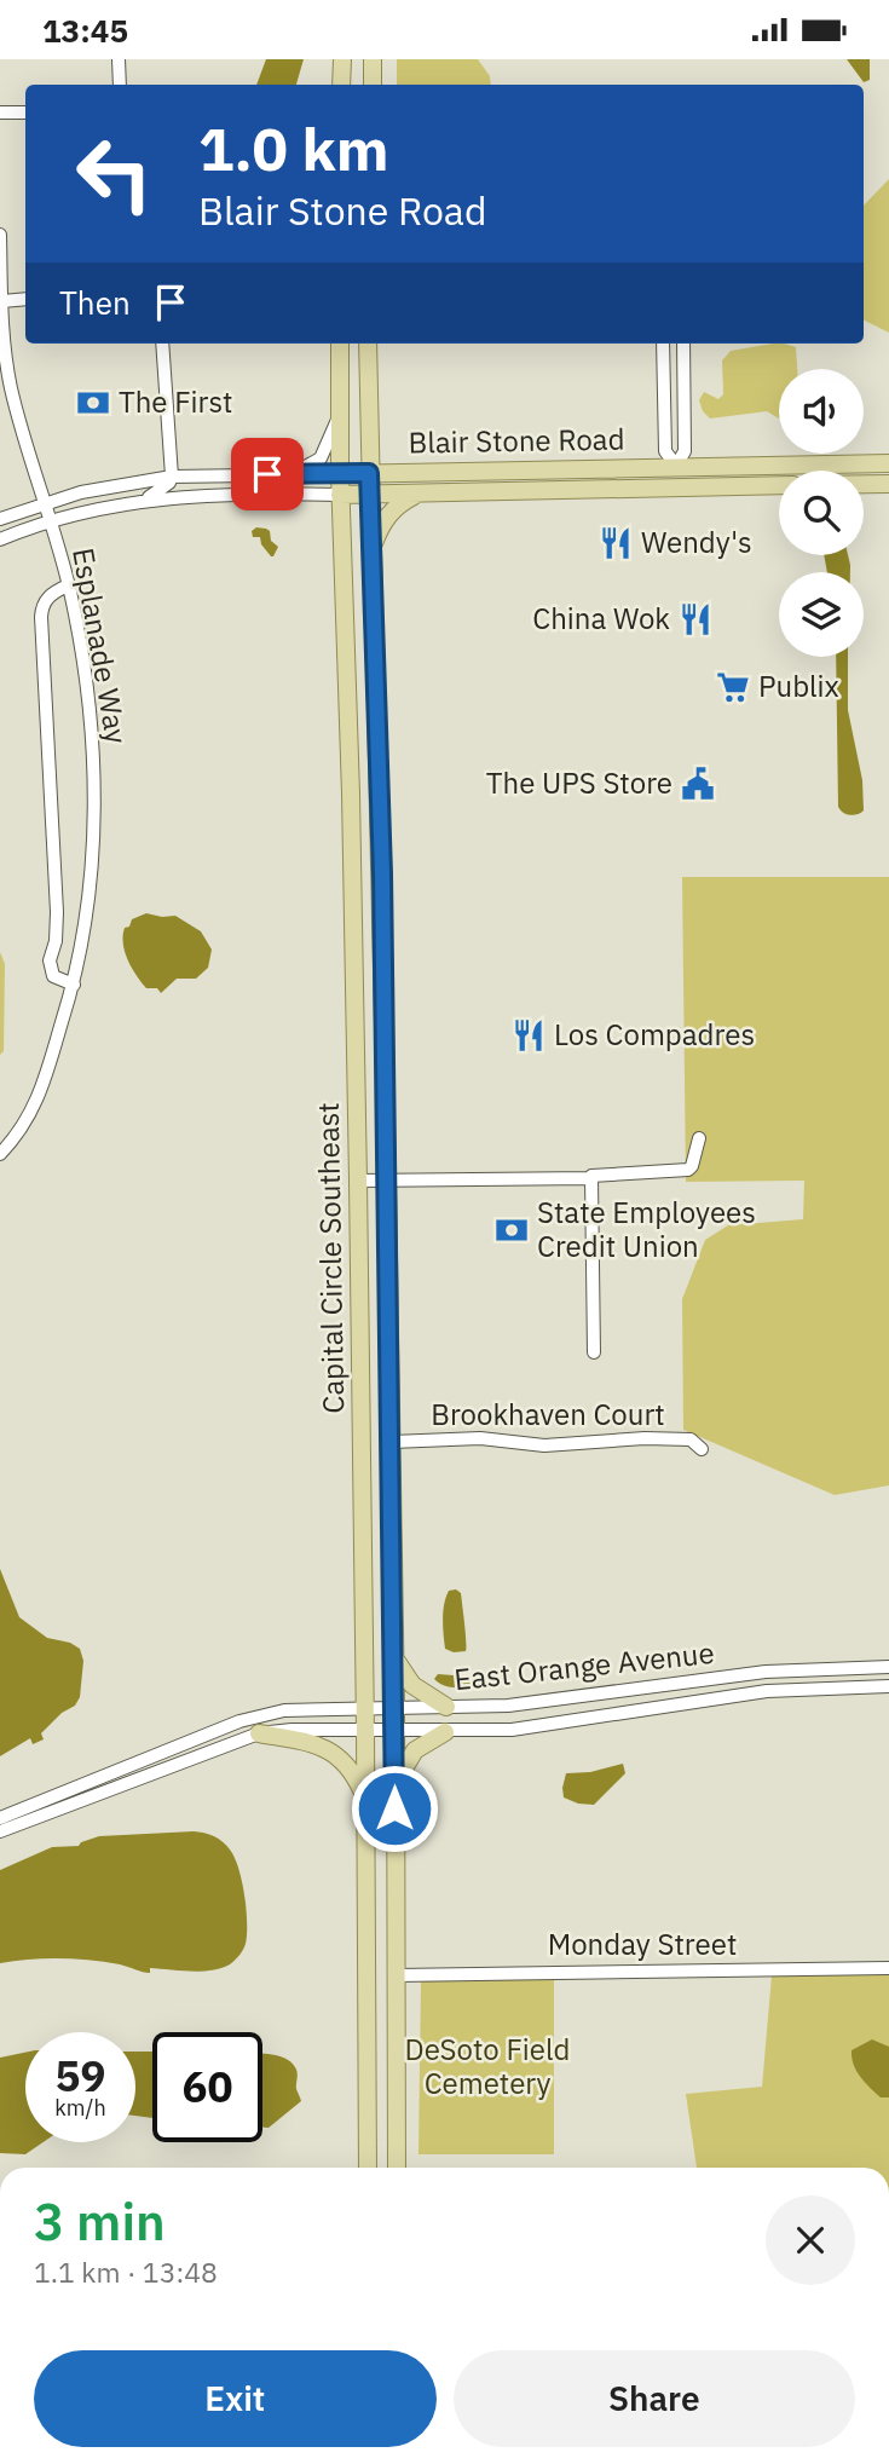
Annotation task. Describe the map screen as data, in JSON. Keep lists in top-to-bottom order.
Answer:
{
  "streets": {
    "main road": ["Blair Stone Road", "Capital Circle Southeast"],
    "street": [
      "Esplanade Way",
      "Brookhaven Court",
      "East Orange Avenue",
      "Monday Street"
    ]
  },
  "crossings": [
    ["Blair Stone Road", "Esplanade Way"],
    ["Blair Stone Road", "Capital Circle Southeast"],
    ["Capital Circle Southeast", "Brookhaven Court"],
    ["Capital Circle Southeast", "East Orange Avenue"],
    ["Capital Circle Southeast", "Monday Street"]
  ],
  "parks": ["DeSoto Field Cemetery"],
  "places": {
    "bank": ["The First", "State Employees Credit Union"],
    "restaurant": ["Wendy's", "China Wok", "Los Compadres"],
    "supermarket": ["Publix"],
    "public building": ["The UPS Store"]
  },
  "page": {
    "status": "13:45",
    "turn": ["1.0 km", "Blair Stone Road"],
    "then": "Then",
    "speed": "59 km/h",
    "limit": "60",
    "heading": ["3 min", "1.1 km · 13:48"],
    "buttons": ["Exit", "Share"]
  }
}
